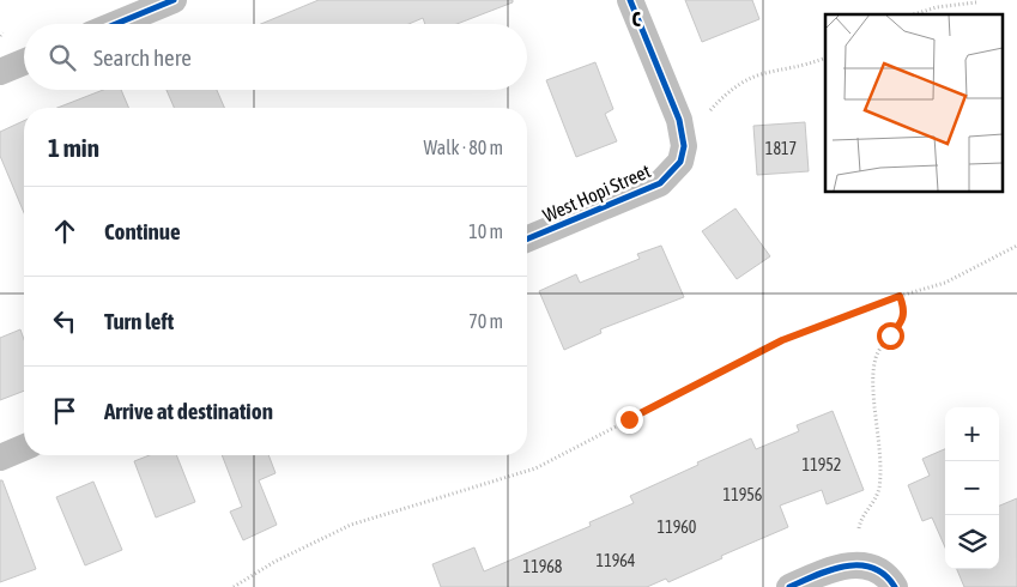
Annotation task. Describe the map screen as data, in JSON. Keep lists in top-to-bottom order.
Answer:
{
  "streets": {
    "street": ["West Hopi Street"]
  },
  "house_numbers": [
    "1817",
    "11952",
    "11956",
    "11960",
    "11964",
    "11968"
  ],
  "page": {
    "search": "Search here",
    "heading": ["1 min", "Walk · 80 m"],
    "list": [
      ["Continue", "10 m"],
      ["Turn left", "70 m"],
      "Arrive at destination"
    ],
    "map_buttons": ["+", "−"]
  },
  "grid": {
    "columns": ["C"]
  }
}
